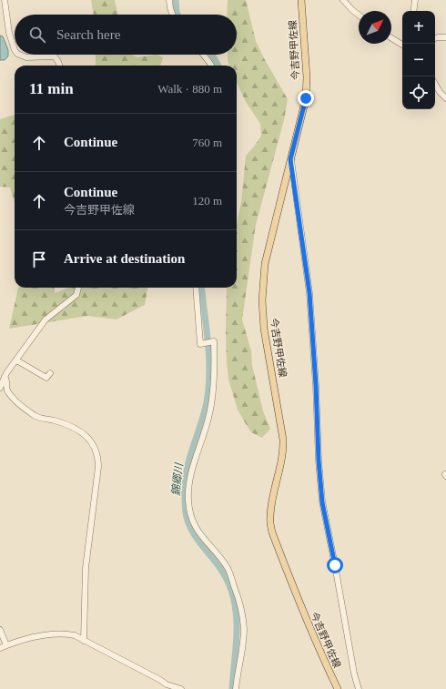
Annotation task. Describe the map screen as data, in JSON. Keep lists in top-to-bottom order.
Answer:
{
  "streets": {
    "main road": ["今吉野甲佐線"]
  },
  "water": ["錦郷川"],
  "north": "top right",
  "page": {
    "map_buttons": ["+", "−"],
    "search": "Search here",
    "heading": ["11 min", "Walk · 880 m"],
    "list": [
      ["Continue", "760 m"],
      ["Continue", "今吉野甲佐線", "120 m"],
      "Arrive at destination"
    ]
  }
}
